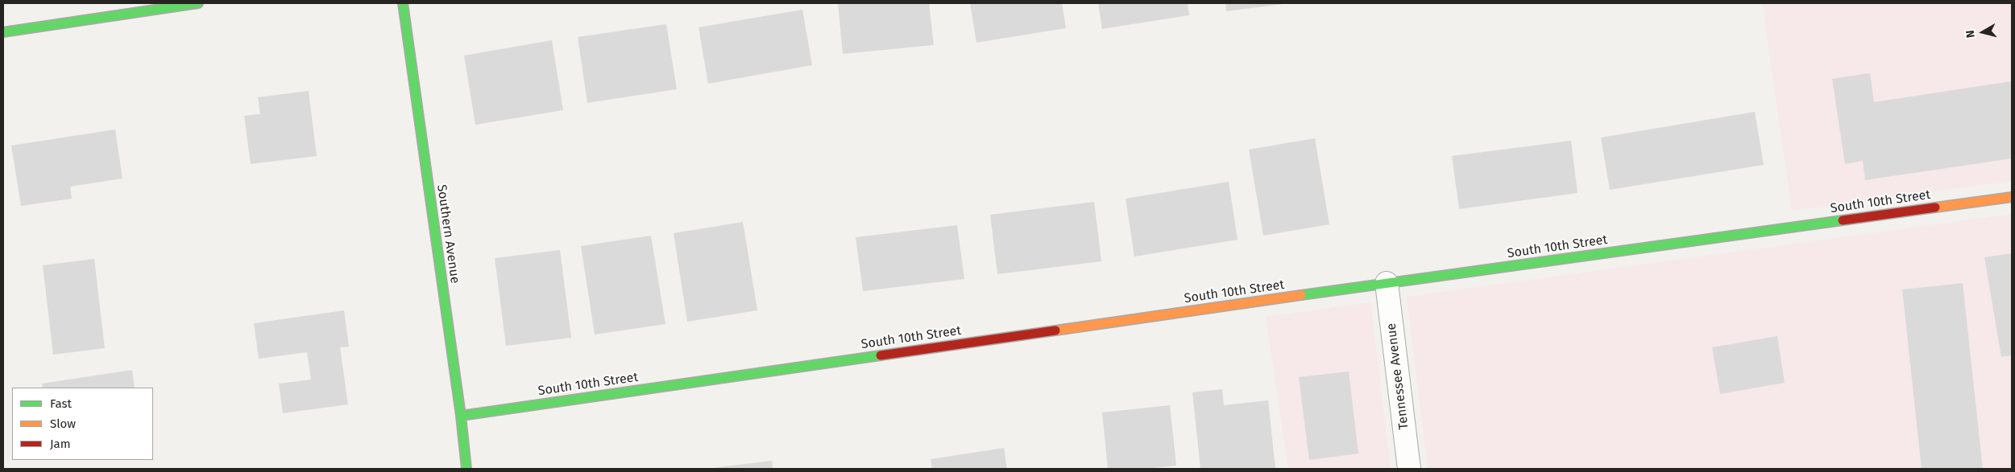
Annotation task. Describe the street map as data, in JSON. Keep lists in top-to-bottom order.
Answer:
{
  "streets": {
    "street": ["South 10th Street", "Southern Avenue", "Tennessee Avenue"]
  },
  "crossings": [
    ["South 10th Street", "Southern Avenue"],
    ["South 10th Street", "Tennessee Avenue"]
  ],
  "legend": ["Fast", "Slow", "Jam"],
  "north": "left"
}
